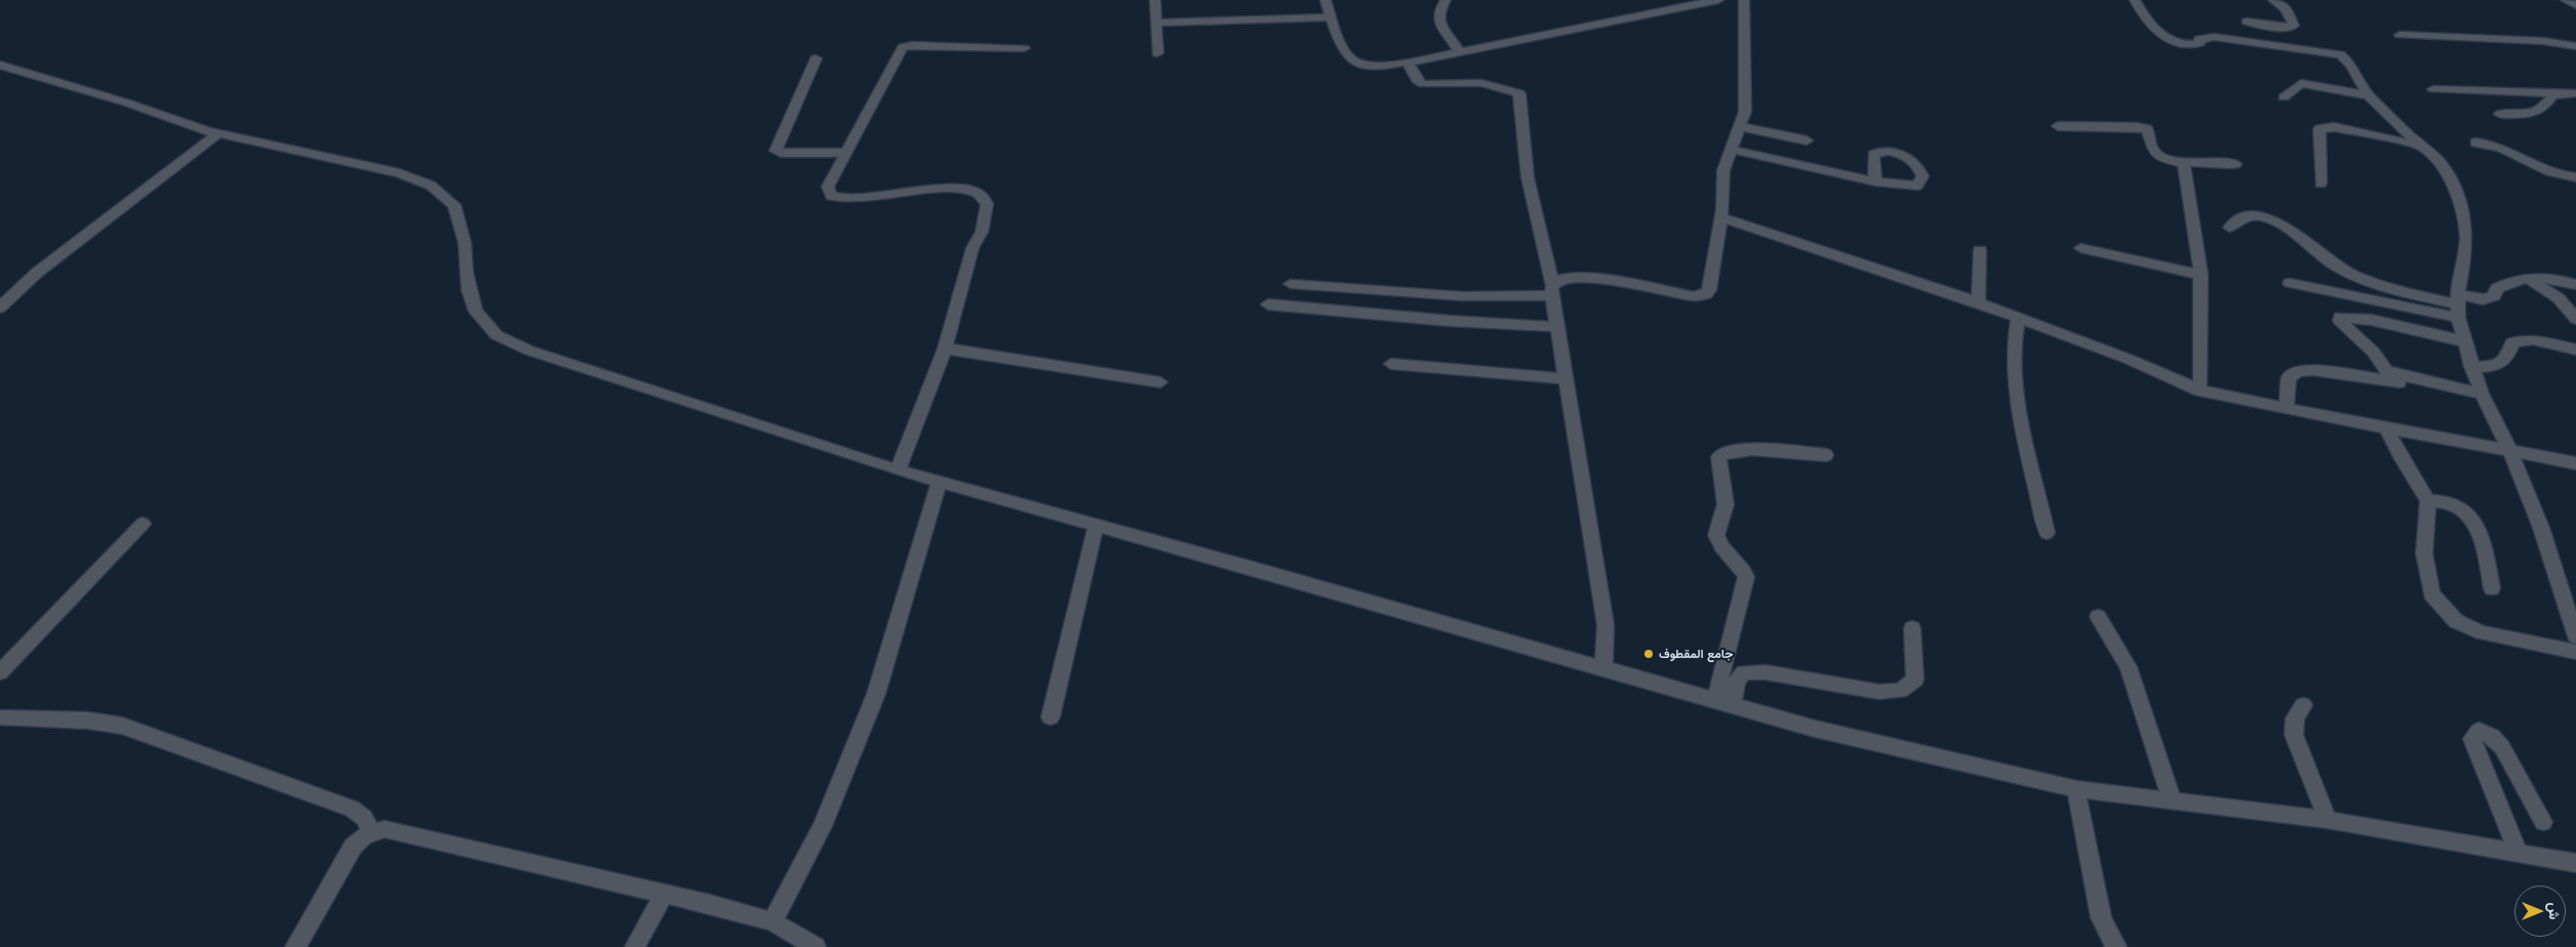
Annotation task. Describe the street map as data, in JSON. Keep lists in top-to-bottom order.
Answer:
{
  "places": ["جامع المقطوف"],
  "north": "right"
}
